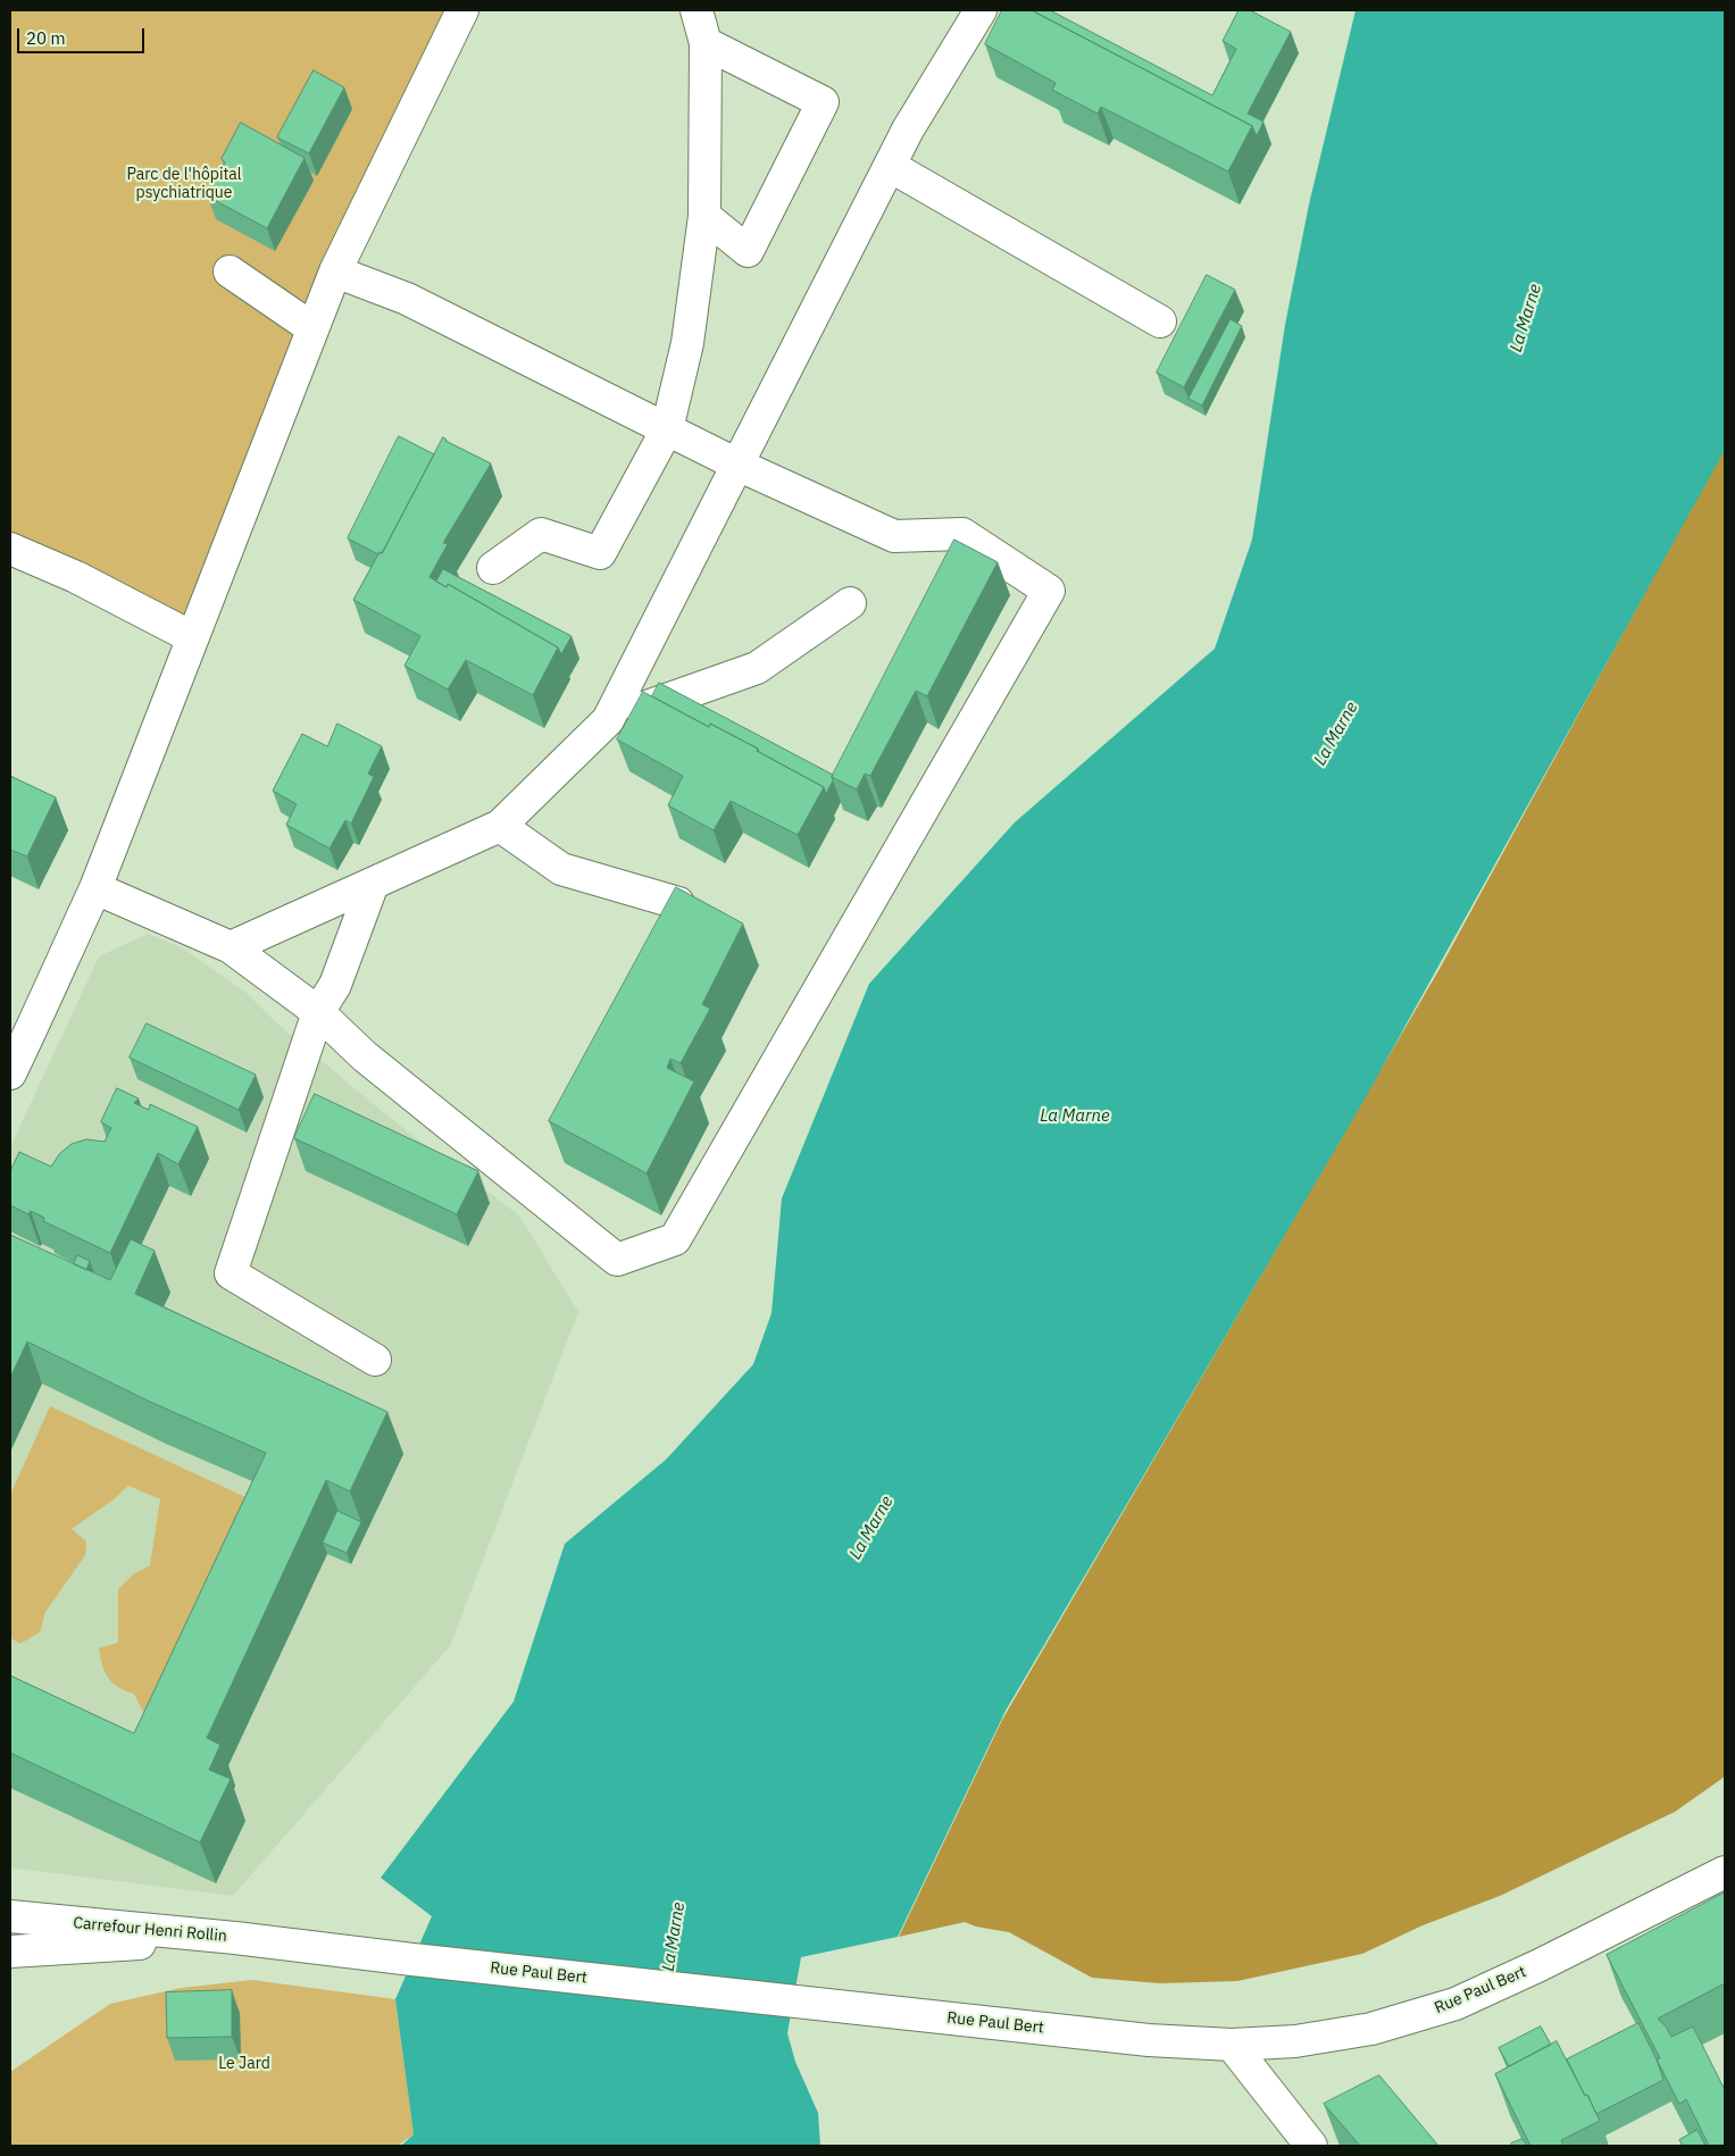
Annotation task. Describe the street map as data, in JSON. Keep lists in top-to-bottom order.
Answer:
{
  "streets": {
    "main road": ["Carrefour Henri Rollin", "Rue Paul Bert"]
  },
  "crossings": [
    ["Carrefour Henri Rollin", "Rue Paul Bert"]
  ],
  "water": ["La Marne"],
  "parks": ["Parc de l'hôpital psychiatrique", "Le Jard"],
  "scale_bar": "20 m"
}
